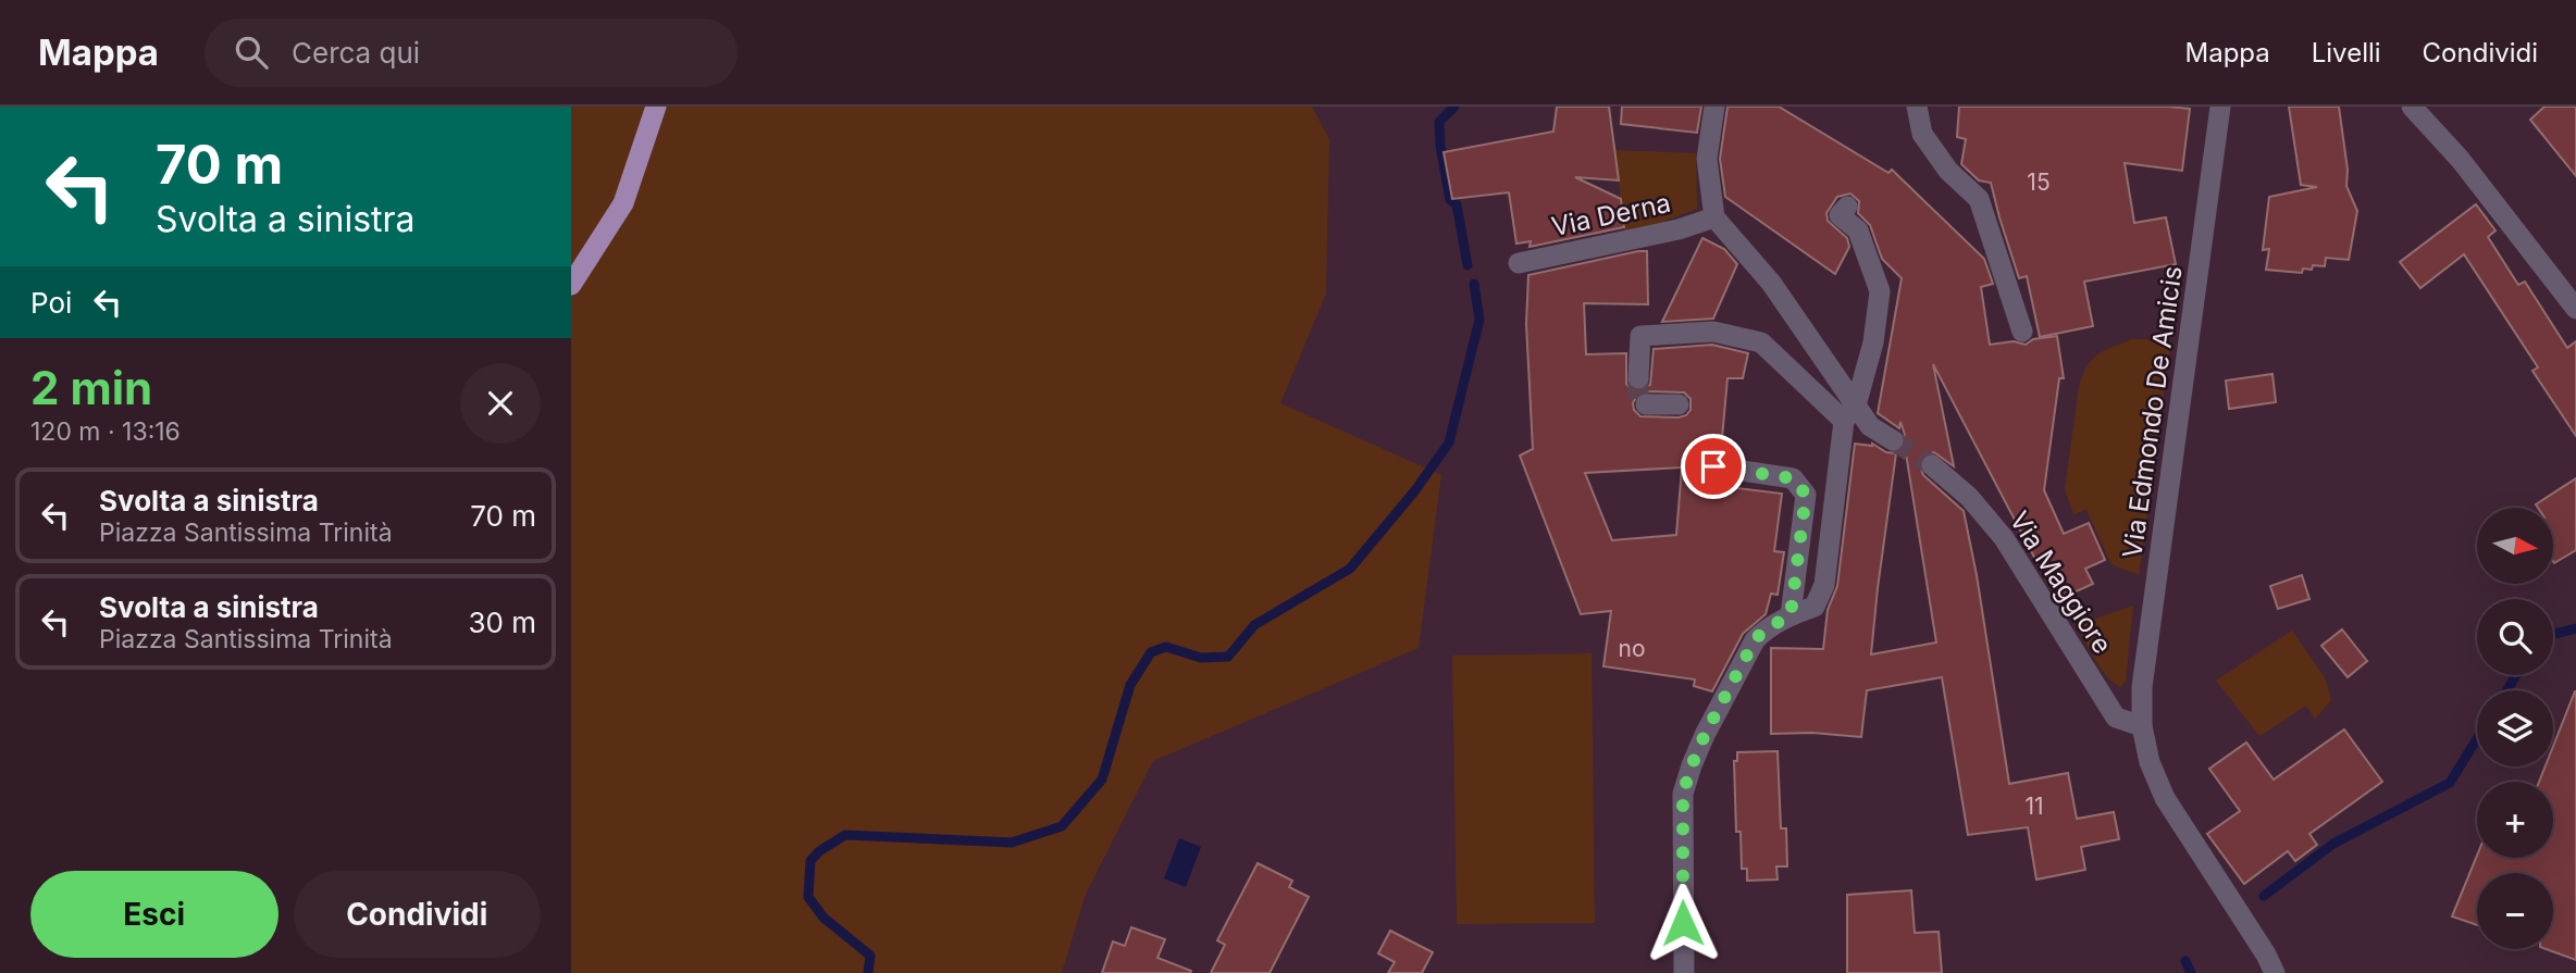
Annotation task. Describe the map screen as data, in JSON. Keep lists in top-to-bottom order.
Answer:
{
  "streets": {
    "street": ["Via Derna", "Via Edmondo De Amicis", "Via Maggiore"]
  },
  "crossings": [
    ["Via Edmondo De Amicis", "Via Maggiore"]
  ],
  "house_numbers": ["15", "no", "11"],
  "north": "right",
  "page": {
    "header": "Mappa",
    "search": "Cerca qui",
    "nav": ["Mappa", "Livelli", "Condividi"],
    "turn": ["70 m", "Svolta a sinistra"],
    "then": "Poi",
    "heading": ["2 min", "120 m · 13:16"],
    "list": [
      {
        "name": "Svolta a sinistra",
        "note": "Piazza Santissima Trinità",
        "value": "70 m"
      },
      {
        "name": "Svolta a sinistra",
        "note": "Piazza Santissima Trinità",
        "value": "30 m"
      }
    ],
    "map_buttons": ["+", "−"],
    "buttons": ["Esci", "Condividi"]
  }
}
